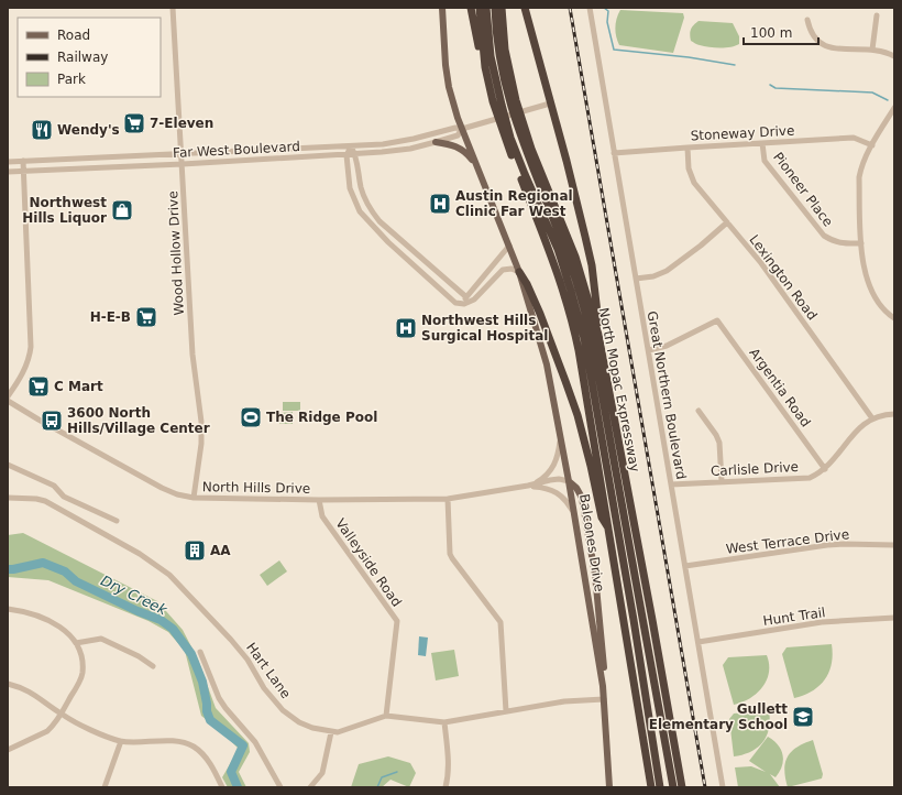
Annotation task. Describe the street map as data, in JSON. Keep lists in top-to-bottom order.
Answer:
{
  "streets": {
    "highway": ["North Mopac Expressway"],
    "main road": ["Balcones Drive"],
    "street": [
      "Stoneway Drive",
      "Far West Boulevard",
      "Pioneer Place",
      "Wood Hollow Drive",
      "Lexington Road",
      "Argentia Road",
      "Great Northern Boulevard",
      "Carlisle Drive",
      "North Hills Drive",
      "West Terrace Drive",
      "Valleyside Road",
      "Hunt Trail",
      "Hart Lane"
    ]
  },
  "crossings": [
    ["Stoneway Drive", "Pioneer Place"],
    ["Stoneway Drive", "Lexington Road"],
    ["Stoneway Drive", "Great Northern Boulevard"],
    ["Far West Boulevard", "Wood Hollow Drive"],
    ["Wood Hollow Drive", "North Hills Drive"],
    ["Lexington Road", "Carlisle Drive"],
    ["Argentia Road", "Great Northern Boulevard"],
    ["Argentia Road", "Carlisle Drive"],
    ["Great Northern Boulevard", "Carlisle Drive"],
    ["Great Northern Boulevard", "West Terrace Drive"],
    ["Great Northern Boulevard", "Hunt Trail"],
    ["North Hills Drive", "Balcones Drive"],
    ["North Hills Drive", "Valleyside Road"],
    ["Balcones Drive", "Hart Lane"],
    ["Valleyside Road", "Hart Lane"]
  ],
  "water": ["Dry Creek"],
  "places": {
    "supermarket": ["7-Eleven", "H-E-B", "C Mart"],
    "restaurant": ["Wendy's"],
    "hospital": ["Austin Regional Clinic Far West", "Northwest Hills Surgical Hospital"],
    "shop": ["Northwest Hills Liquor"],
    "sports": ["The Ridge Pool"],
    "bus stop": ["3600 North Hills/Village Center"],
    "building": ["AA"],
    "school or university": ["Gullett Elementary School"]
  },
  "legend": ["Road", "Railway", "Park"],
  "scale_bar": "100 m"
}
